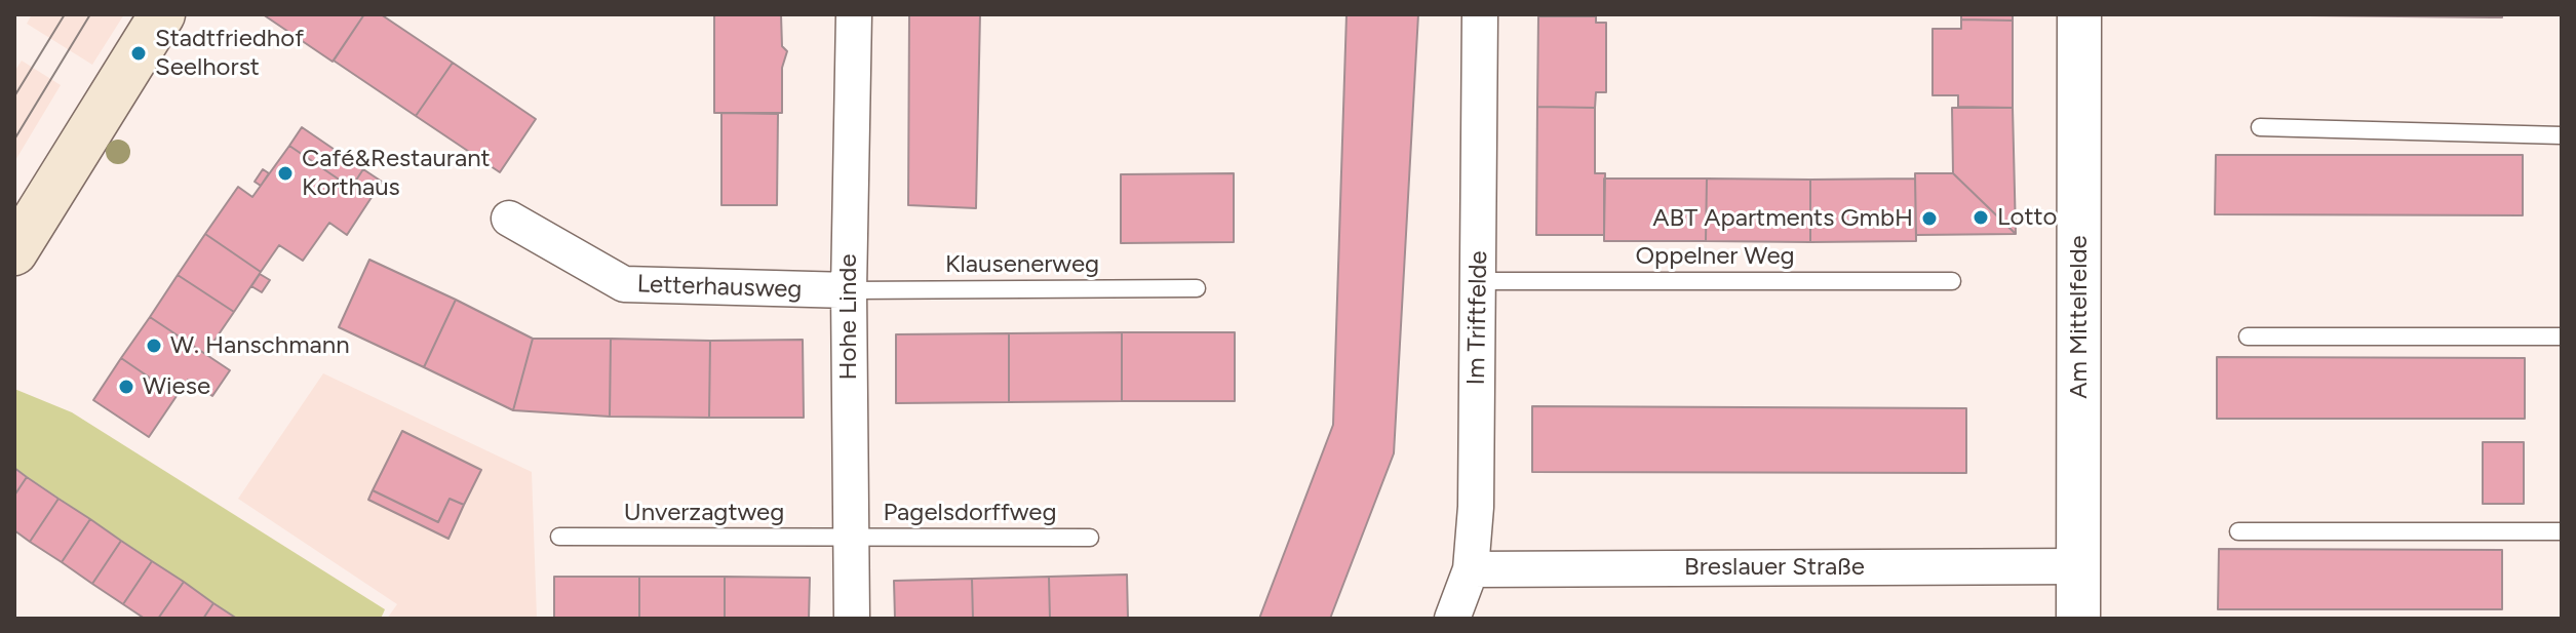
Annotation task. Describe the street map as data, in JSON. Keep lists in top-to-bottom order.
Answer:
{
  "streets": {
    "street": [
      "Letterhausweg",
      "Hohe Linde",
      "Am Mittelfelde",
      "Im Triftfelde",
      "Breslauer Straße"
    ],
    "lane": [
      "Oppelner Weg",
      "Klausenerweg",
      "Unverzagtweg",
      "Pagelsdorffweg"
    ]
  },
  "crossings": [
    ["Oppelner Weg", "Im Triftfelde"],
    ["Klausenerweg", "Letterhausweg"],
    ["Klausenerweg", "Hohe Linde"],
    ["Letterhausweg", "Hohe Linde"],
    ["Hohe Linde", "Unverzagtweg"],
    ["Hohe Linde", "Pagelsdorffweg"],
    ["Am Mittelfelde", "Breslauer Straße"],
    ["Im Triftfelde", "Breslauer Straße"],
    ["Unverzagtweg", "Pagelsdorffweg"]
  ],
  "places": [
    "Stadtfriedhof Seelhorst",
    "Café&Restaurant Korthaus",
    "Lotto",
    "ABT Apartments GmbH",
    "W. Hanschmann",
    "Wiese"
  ]
}
